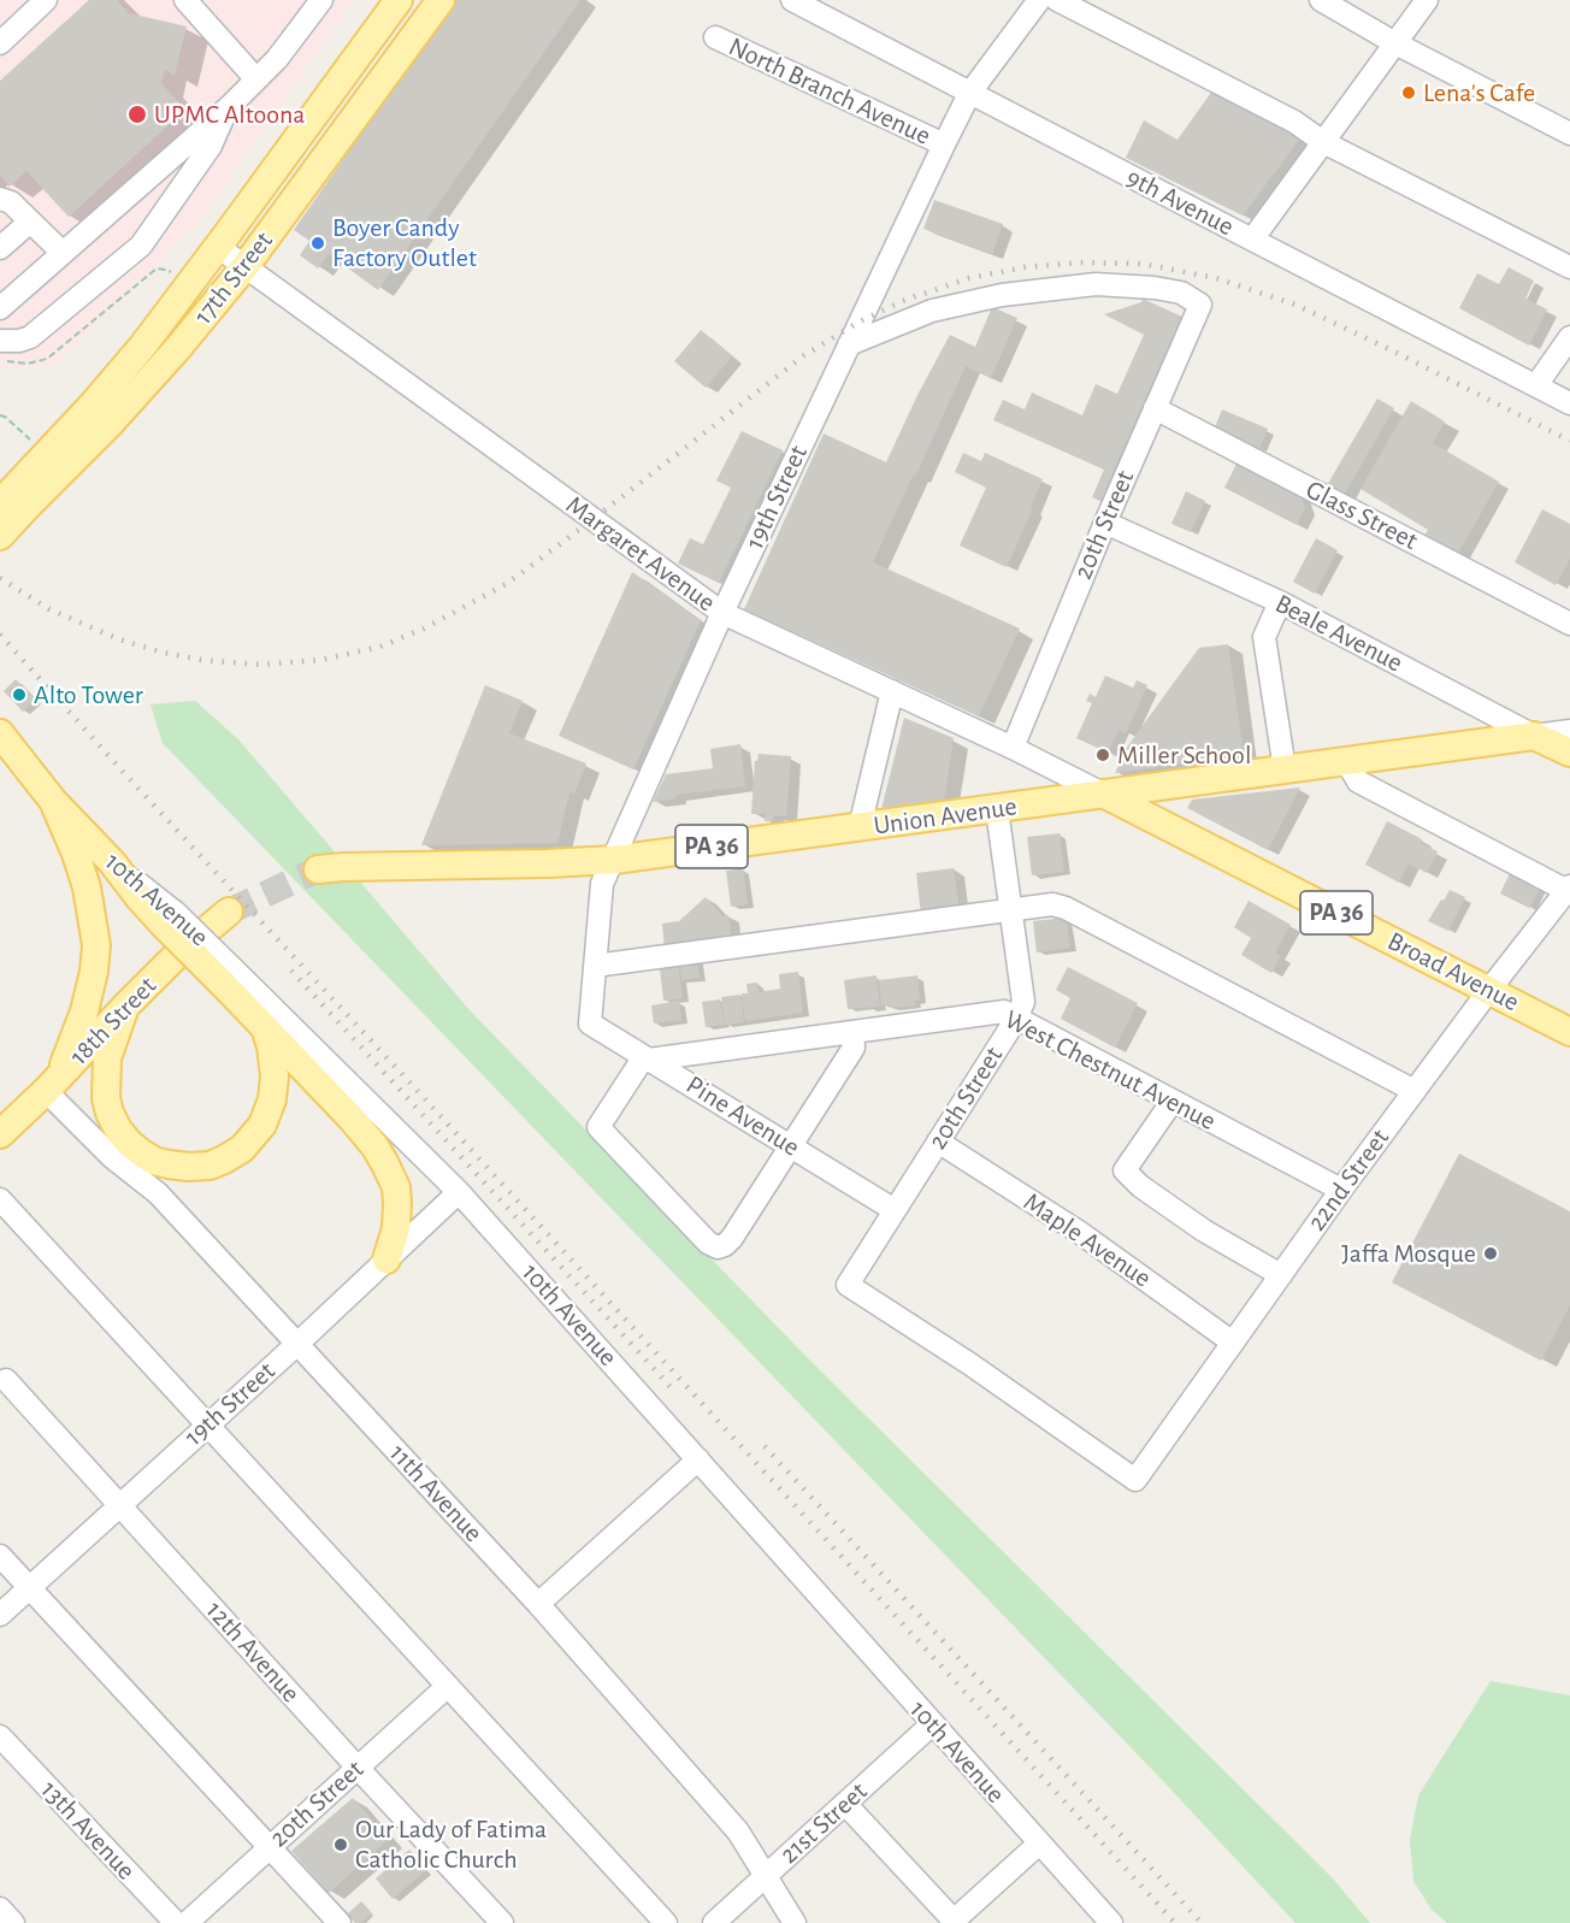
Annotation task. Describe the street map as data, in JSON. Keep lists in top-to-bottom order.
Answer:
{
  "streets": {
    "main road": [
      "17th Street",
      "Beale Avenue",
      "Union Avenue",
      "PA 36",
      "10th Avenue",
      "Broad Avenue",
      "18th Street"
    ],
    "street": [
      "North Branch Avenue",
      "9th Avenue",
      "19th Street",
      "Glass Street",
      "20th Street",
      "Margaret Avenue",
      "West Chestnut Avenue",
      "Pine Avenue",
      "22nd Street",
      "Maple Avenue",
      "11th Avenue",
      "12th Avenue",
      "21st Street",
      "13th Avenue"
    ]
  },
  "crossings": [
    ["North Branch Avenue", "19th Street"],
    ["9th Avenue", "19th Street"],
    ["17th Street", "Margaret Avenue"],
    ["19th Street", "20th Street"],
    ["19th Street", "Margaret Avenue"],
    ["19th Street", "Union Avenue"],
    ["19th Street", "10th Avenue"],
    ["19th Street", "Pine Avenue"],
    ["19th Street", "11th Avenue"],
    ["19th Street", "12th Avenue"],
    ["Glass Street", "20th Street"],
    ["20th Street", "Margaret Avenue"],
    ["20th Street", "Beale Avenue"],
    ["20th Street", "Union Avenue"],
    ["20th Street", "West Chestnut Avenue"],
    ["20th Street", "Pine Avenue"],
    ["20th Street", "22nd Street"],
    ["20th Street", "Maple Avenue"],
    ["20th Street", "12th Avenue"],
    ["Margaret Avenue", "Union Avenue"],
    ["Margaret Avenue", "Broad Avenue"],
    ["Beale Avenue", "Union Avenue"],
    ["Union Avenue", "Broad Avenue"],
    ["10th Avenue", "21st Street"],
    ["Broad Avenue", "22nd Street"],
    ["18th Street", "11th Avenue"],
    ["West Chestnut Avenue", "Pine Avenue"],
    ["West Chestnut Avenue", "22nd Street"],
    ["22nd Street", "Maple Avenue"],
    ["11th Avenue", "21st Street"]
  ],
  "places": [
    "Lena's Cafe",
    "UPMC Altoona",
    "Boyer Candy Factory Outlet",
    "Alto Tower",
    "Miller School",
    "Jaffa Mosque",
    "Our Lady of Fatima Catholic Church"
  ]
}
